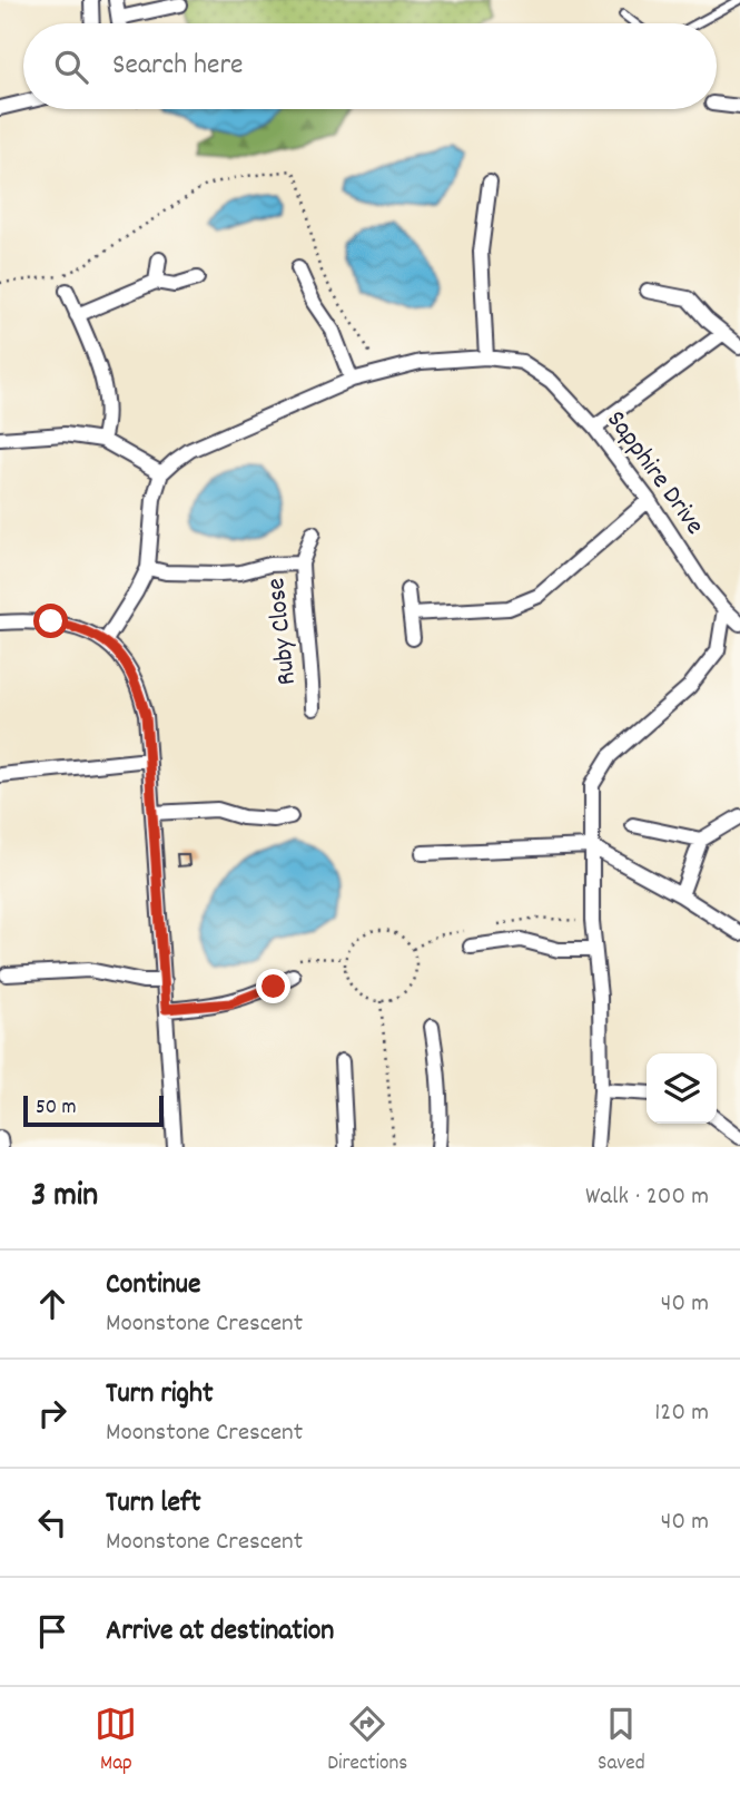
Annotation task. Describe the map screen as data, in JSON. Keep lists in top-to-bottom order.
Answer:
{
  "streets": {
    "street": ["Sapphire Drive", "Ruby Close"]
  },
  "scale_bar": "50 m",
  "page": {
    "search": "Search here",
    "scale": "50 m",
    "heading": ["3 min", "Walk · 200 m"],
    "list": [
      ["Continue", "Moonstone Crescent", "40 m"],
      ["Turn right", "Moonstone Crescent", "120 m"],
      ["Turn left", "Moonstone Crescent", "40 m"],
      "Arrive at destination"
    ],
    "nav": ["Map", "Directions", "Saved"]
  }
}
